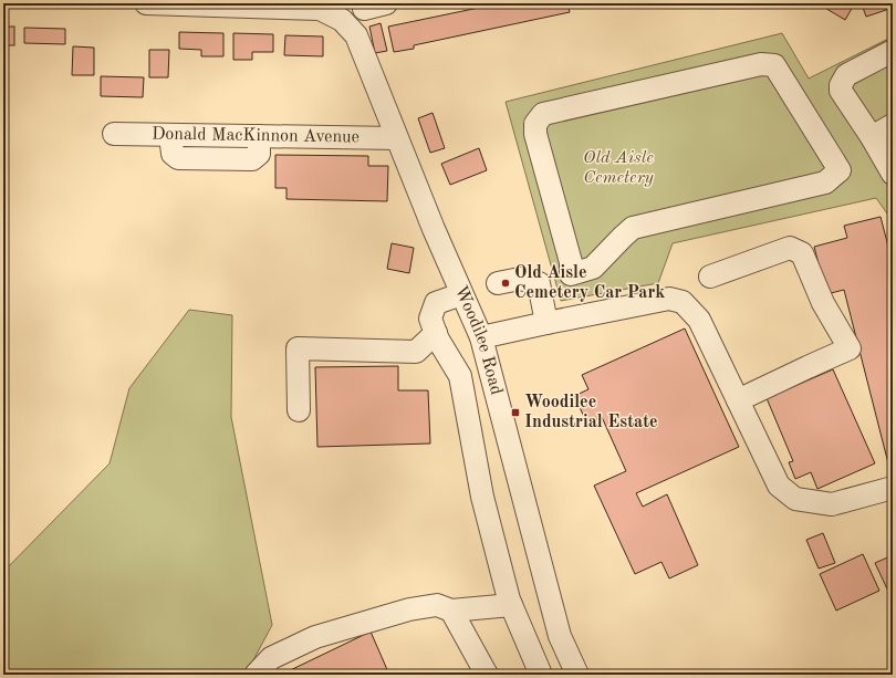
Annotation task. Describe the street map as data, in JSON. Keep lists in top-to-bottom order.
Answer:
{
  "streets": {
    "street": ["Donald MacKinnon Avenue", "Woodilee Road"]
  },
  "crossings": [
    ["Donald MacKinnon Avenue", "Woodilee Road"]
  ],
  "parks": ["Old Aisle Cemetery"],
  "places": {
    "other": ["Old Aisle Cemetery Car Park"],
    "transit": ["Woodilee Industrial Estate"]
  }
}
